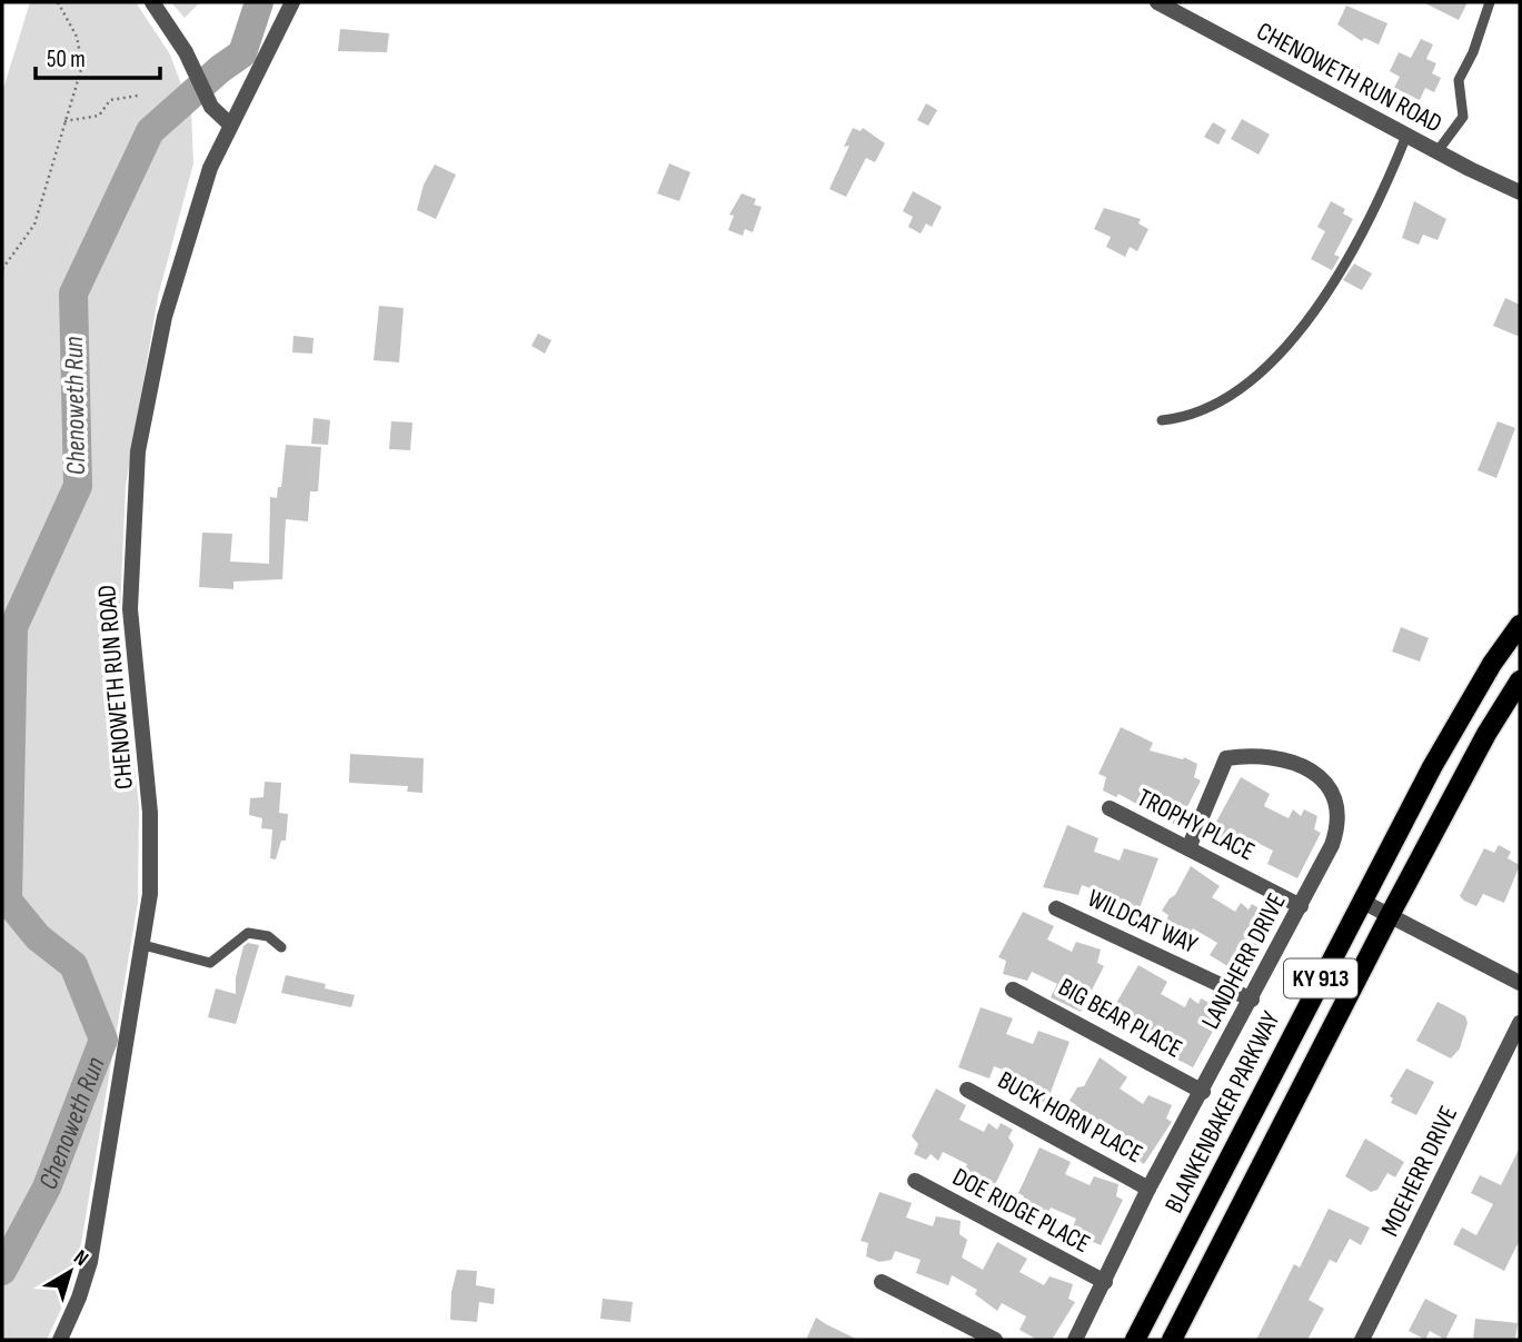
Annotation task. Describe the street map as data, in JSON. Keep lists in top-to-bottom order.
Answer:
{
  "streets": {
    "main road": ["KY 913", "BLANKENBAKER PARKWAY"],
    "street": [
      "CHENOWETH RUN ROAD",
      "TROPHY PLACE",
      "WILDCAT WAY",
      "LANDHERR DRIVE",
      "BIG BEAR PLACE",
      "BUCK HORN PLACE",
      "MOEHERR DRIVE",
      "DOE RIDGE PLACE"
    ]
  },
  "crossings": [
    ["TROPHY PLACE", "LANDHERR DRIVE"],
    ["WILDCAT WAY", "LANDHERR DRIVE"],
    ["LANDHERR DRIVE", "BIG BEAR PLACE"],
    ["LANDHERR DRIVE", "BUCK HORN PLACE"],
    ["LANDHERR DRIVE", "DOE RIDGE PLACE"]
  ],
  "water": ["Chenoweth Run"],
  "scale_bar": "50 m",
  "north": "top right"
}
